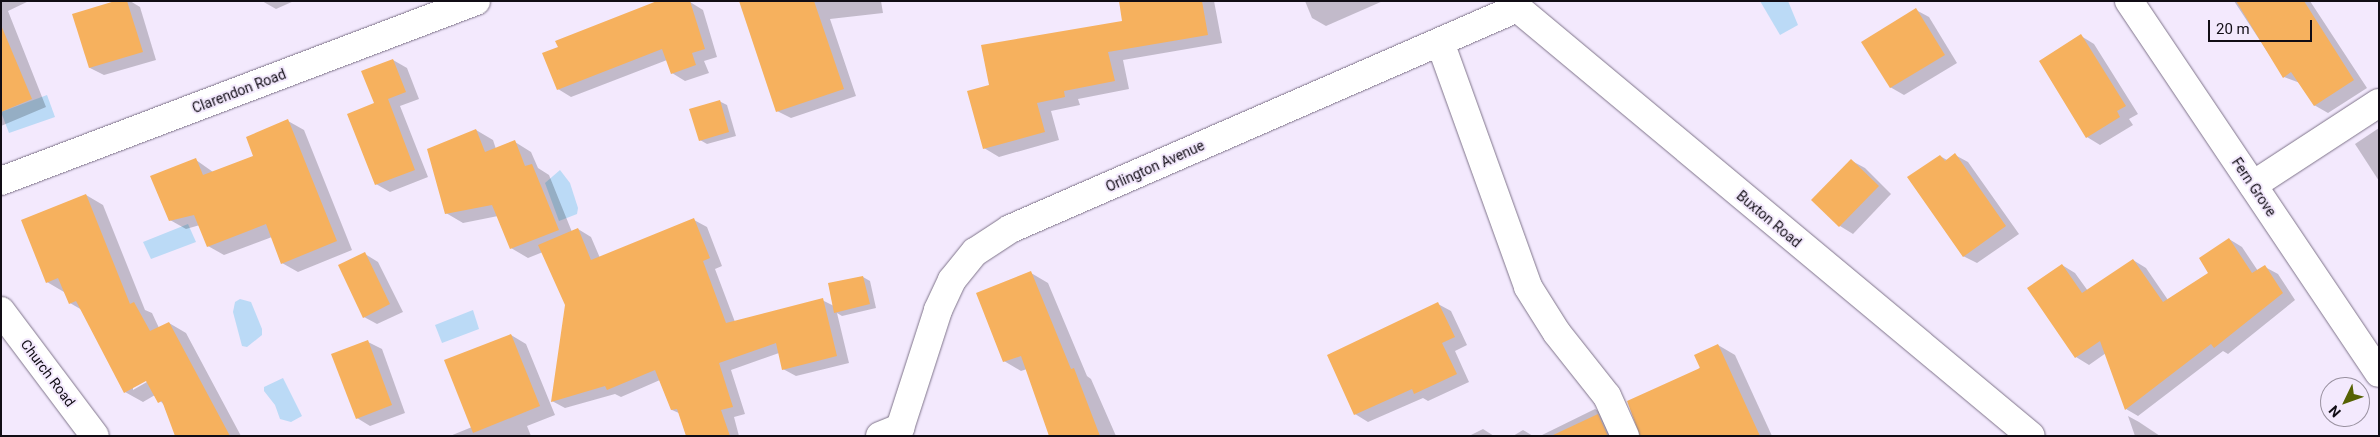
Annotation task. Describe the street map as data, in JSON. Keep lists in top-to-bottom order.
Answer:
{
  "streets": {
    "street": [
      "Clarendon Road",
      "Orlington Avenue",
      "Fern Grove",
      "Buxton Road",
      "Church Road"
    ]
  },
  "crossings": [
    ["Orlington Avenue", "Buxton Road"]
  ],
  "scale_bar": "20 m",
  "north": "bottom left"
}
